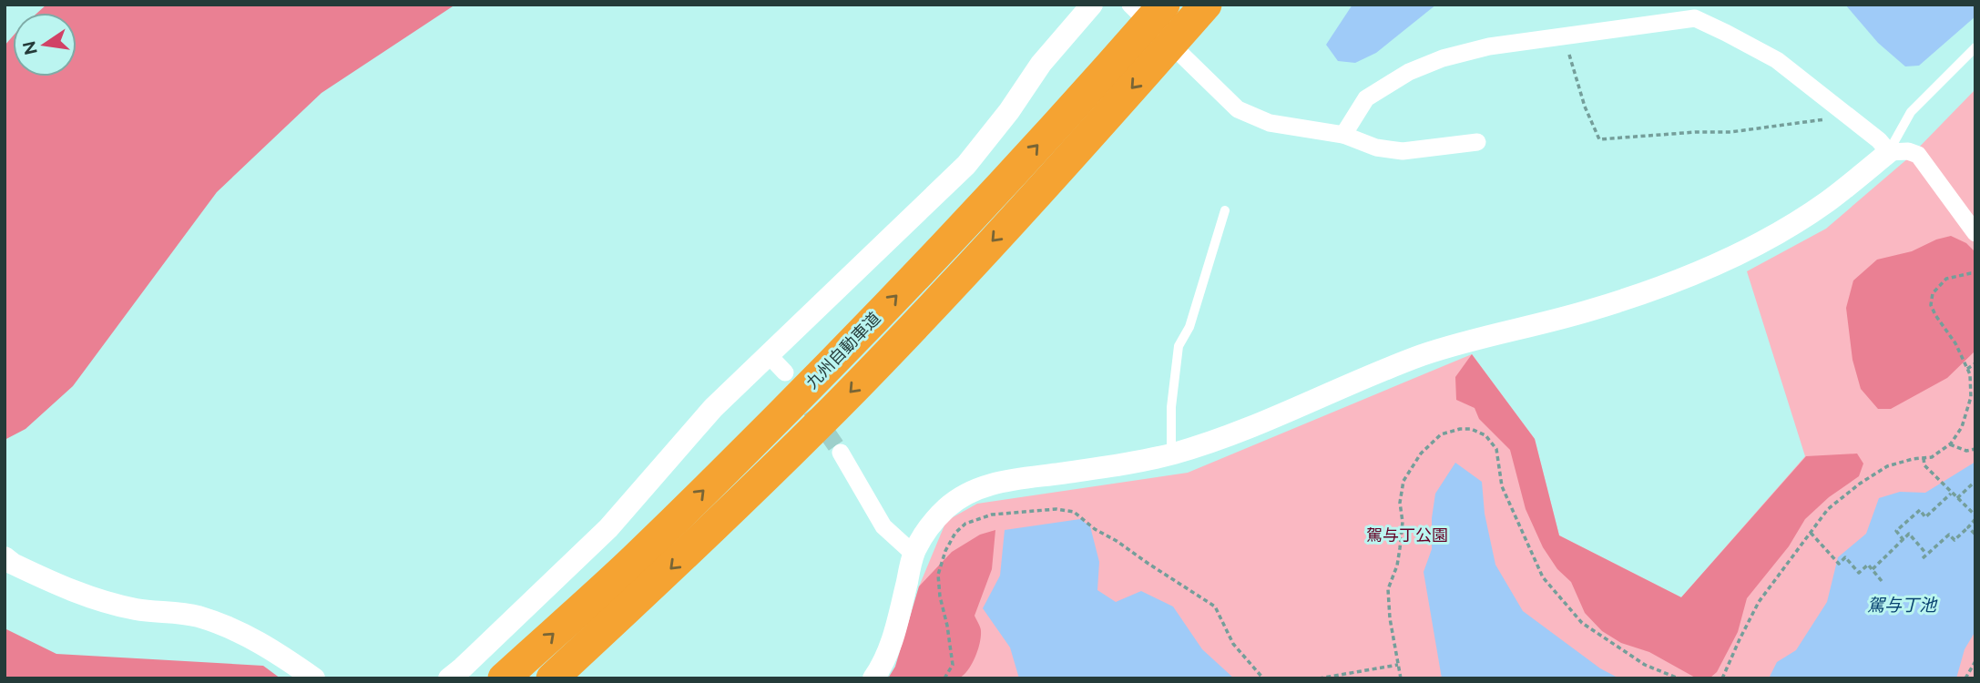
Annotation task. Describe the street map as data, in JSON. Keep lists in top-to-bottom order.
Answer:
{
  "streets": {
    "highway": ["九州自動車道"]
  },
  "water": ["駕与丁池"],
  "parks": ["駕与丁公園"],
  "north": "left"
}
